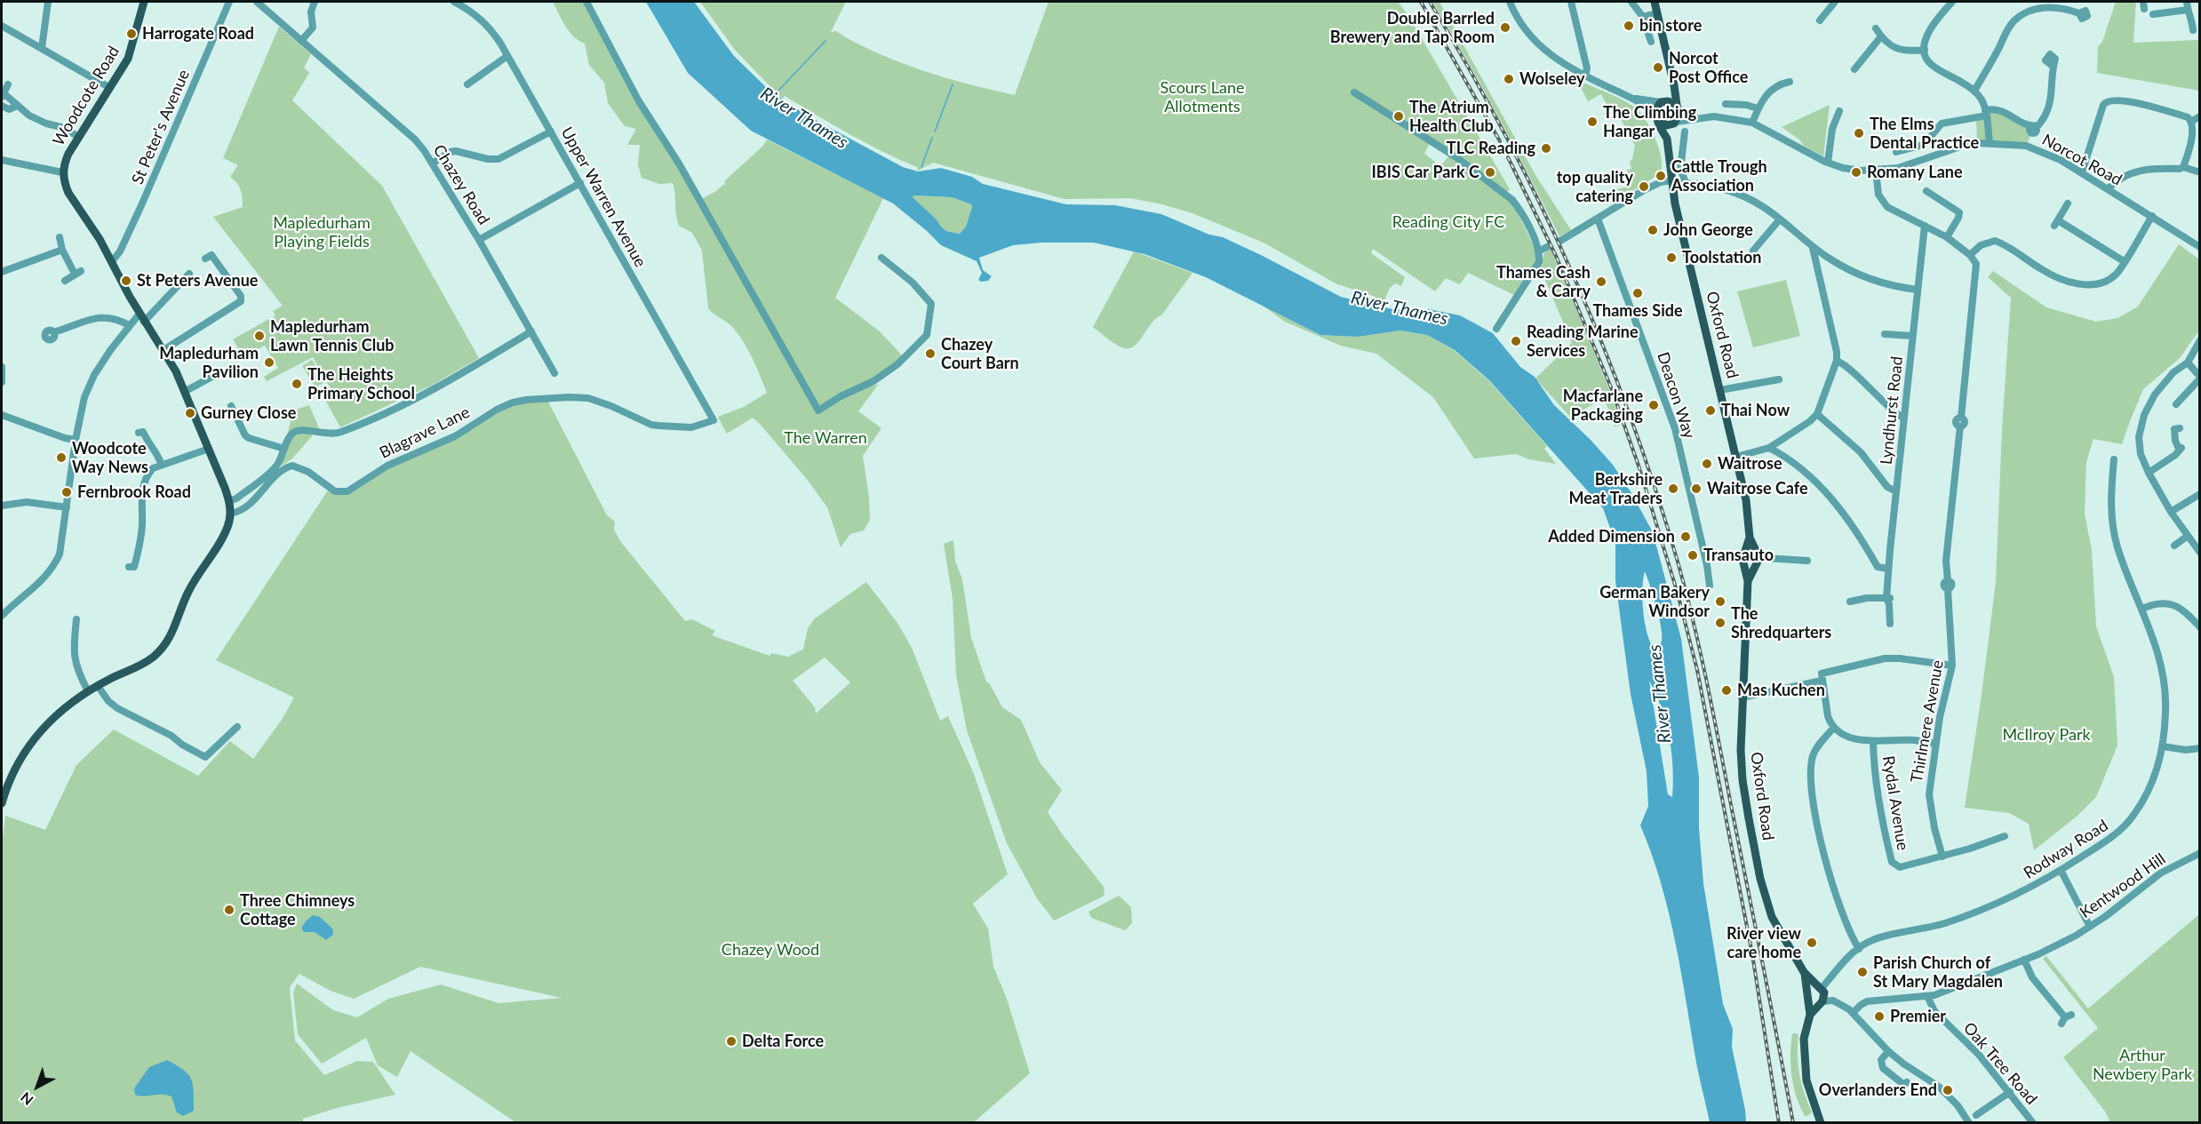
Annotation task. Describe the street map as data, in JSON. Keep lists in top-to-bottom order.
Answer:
{
  "streets": {
    "main road": ["Woodcote Road", "Oxford Road"],
    "street": [
      "St Peter's Avenue",
      "Norcot Road",
      "Chazey Road",
      "Upper Warren Avenue",
      "Deacon Way",
      "Lyndhurst Road",
      "Blagrave Lane",
      "Thirlmere Avenue",
      "Rydal Avenue",
      "Rodway Road",
      "Kentwood Hill",
      "Oak Tree Road"
    ]
  },
  "crossings": [
    ["Woodcote Road", "St Peter's Avenue"],
    ["Norcot Road", "Oxford Road"],
    ["Upper Warren Avenue", "Blagrave Lane"],
    ["Oxford Road", "Rodway Road"],
    ["Thirlmere Avenue", "Rydal Avenue"],
    ["Kentwood Hill", "Oak Tree Road"]
  ],
  "water": ["River Thames"],
  "parks": [
    "Scours Lane Allotments",
    "Reading City FC",
    "Mapledurham Playing Fields",
    "The Warren",
    "McIlroy Park",
    "Chazey Wood",
    "Arthur Newbery Park"
  ],
  "places": [
    "bin store",
    "Double Barrled Brewery and Tap Room",
    "Harrogate Road",
    "Norcot Post Office",
    "Wolseley",
    "The Atrium Health Club",
    "The Climbing Hangar",
    "The Elms Dental Practice",
    "TLC Reading",
    "IBIS Car Park C",
    "Romany Lane",
    "Cattle Trough Association",
    "top quality catering",
    "John George",
    "Toolstation",
    "St Peters Avenue",
    "Thames Cash & Carry",
    "Thames Side",
    "Mapledurham Lawn Tennis Club",
    "Reading Marine Services",
    "Chazey Court Barn",
    "Mapledurham Pavilion",
    "The Heights Primary School",
    "Macfarlane Packaging",
    "Thai Now",
    "Gurney Close",
    "Woodcote Way News",
    "Waitrose",
    "Berkshire Meat Traders",
    "Waitrose Cafe",
    "Fernbrook Road",
    "Added Dimension",
    "Transauto",
    "German Bakery Windsor",
    "The Shredquarters",
    "Mas Kuchen",
    "Three Chimneys Cottage",
    "River view care home",
    "Parish Church of St Mary Magdalen",
    "Premier",
    "Delta Force",
    "Overlanders End"
  ],
  "north": "bottom left"
}
